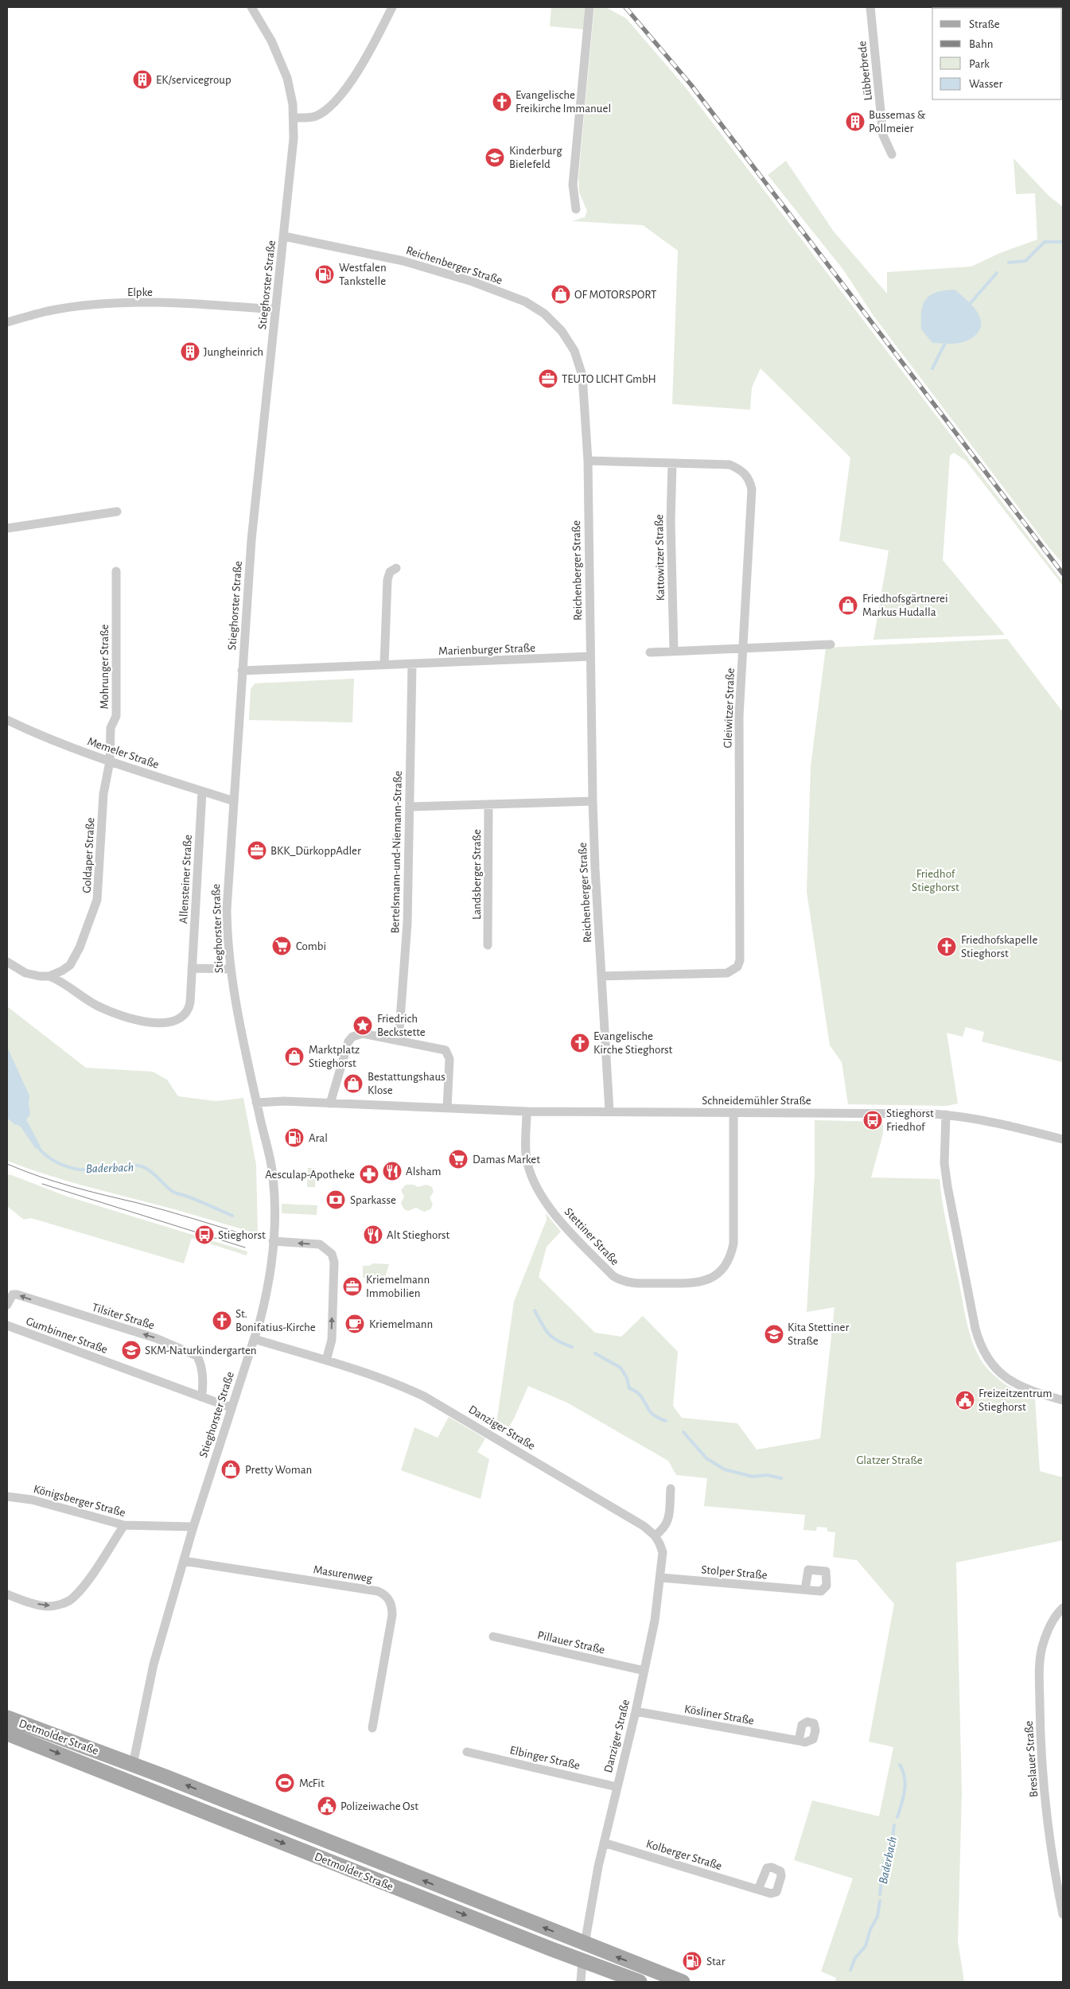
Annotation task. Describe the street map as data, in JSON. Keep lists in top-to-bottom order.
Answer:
{
  "streets": {
    "main road": ["Detmolder Straße"],
    "street": [
      "Lübberbrede",
      "Reichenberger Straße",
      "Stieghorster Straße",
      "Elpke",
      "Kattowitzer Straße",
      "Marienburger Straße",
      "Mohrunger Straße",
      "Gleiwitzer Straße",
      "Memeler Straße",
      "Bertelsmann-und-Niemann-Straße",
      "Goldaper Straße",
      "Landsberger Straße",
      "Allensteiner Straße",
      "Schneidemühler Straße",
      "Stettiner Straße",
      "Tilsiter Straße",
      "Gumbinner Straße",
      "Danziger Straße",
      "Königsberger Straße",
      "Stolper Straße",
      "Masurenweg",
      "Pillauer Straße",
      "Kösliner Straße",
      "Elbinger Straße",
      "Breslauer Straße",
      "Kolberger Straße"
    ]
  },
  "crossings": [
    ["Reichenberger Straße", "Stieghorster Straße"],
    ["Reichenberger Straße", "Marienburger Straße"],
    ["Reichenberger Straße", "Gleiwitzer Straße"],
    ["Reichenberger Straße", "Schneidemühler Straße"],
    ["Stieghorster Straße", "Elpke"],
    ["Stieghorster Straße", "Marienburger Straße"],
    ["Stieghorster Straße", "Memeler Straße"],
    ["Stieghorster Straße", "Schneidemühler Straße"],
    ["Stieghorster Straße", "Gumbinner Straße"],
    ["Stieghorster Straße", "Danziger Straße"],
    ["Stieghorster Straße", "Königsberger Straße"],
    ["Stieghorster Straße", "Masurenweg"],
    ["Stieghorster Straße", "Detmolder Straße"],
    ["Kattowitzer Straße", "Gleiwitzer Straße"],
    ["Marienburger Straße", "Bertelsmann-und-Niemann-Straße"],
    ["Mohrunger Straße", "Memeler Straße"],
    ["Mohrunger Straße", "Goldaper Straße"],
    ["Memeler Straße", "Goldaper Straße"],
    ["Memeler Straße", "Allensteiner Straße"],
    ["Schneidemühler Straße", "Stettiner Straße"],
    ["Tilsiter Straße", "Gumbinner Straße"],
    ["Danziger Straße", "Stolper Straße"],
    ["Danziger Straße", "Pillauer Straße"],
    ["Danziger Straße", "Kösliner Straße"],
    ["Danziger Straße", "Detmolder Straße"],
    ["Danziger Straße", "Elbinger Straße"],
    ["Danziger Straße", "Kolberger Straße"]
  ],
  "one_way": ["Tilsiter Straße"],
  "water": ["Baderbach"],
  "parks": ["Friedhof Stieghorst", "Glatzer Straße"],
  "places": {
    "building": ["EK/servicegroup", "Bussemas & Pollmeier", "Jungheinrich"],
    "church": [
      "Evangelische Freikirche Immanuel",
      "Friedhofskapelle Stieghorst",
      "Evangelische Kirche Stieghorst",
      "St. Bonifatius-Kirche"
    ],
    "school or university": ["Kinderburg Bielefeld", "Kita Stettiner Straße", "SKM-Naturkindergarten"],
    "fuel station": ["Westfalen Tankstelle", "Aral", "Star"],
    "shop": [
      "OF MOTORSPORT",
      "Friedhofsgärtnerei Markus Hudalla",
      "Marktplatz Stieghorst",
      "Bestattungshaus Klose",
      "Pretty Woman"
    ],
    "office": ["TEUTO LICHT GmbH", "BKK_DürkoppAdler", "Kriemelmann Immobilien"],
    "supermarket": ["Combi", "Damas Market"],
    "place": ["Friedrich Beckstette"],
    "bus stop": ["Stieghorst Friedhof", "Stieghorst"],
    "restaurant": ["Alsham", "Alt Stieghorst"],
    "pharmacy": ["Aesculap-Apotheke"],
    "bank": ["Sparkasse"],
    "cafe": ["Kriemelmann"],
    "public building": ["Freizeitzentrum Stieghorst", "Polizeiwache Ost"],
    "sports": ["McFit"]
  },
  "legend": [
    "Straße",
    "Bahn",
    "Park",
    "Wasser"
  ]
}
